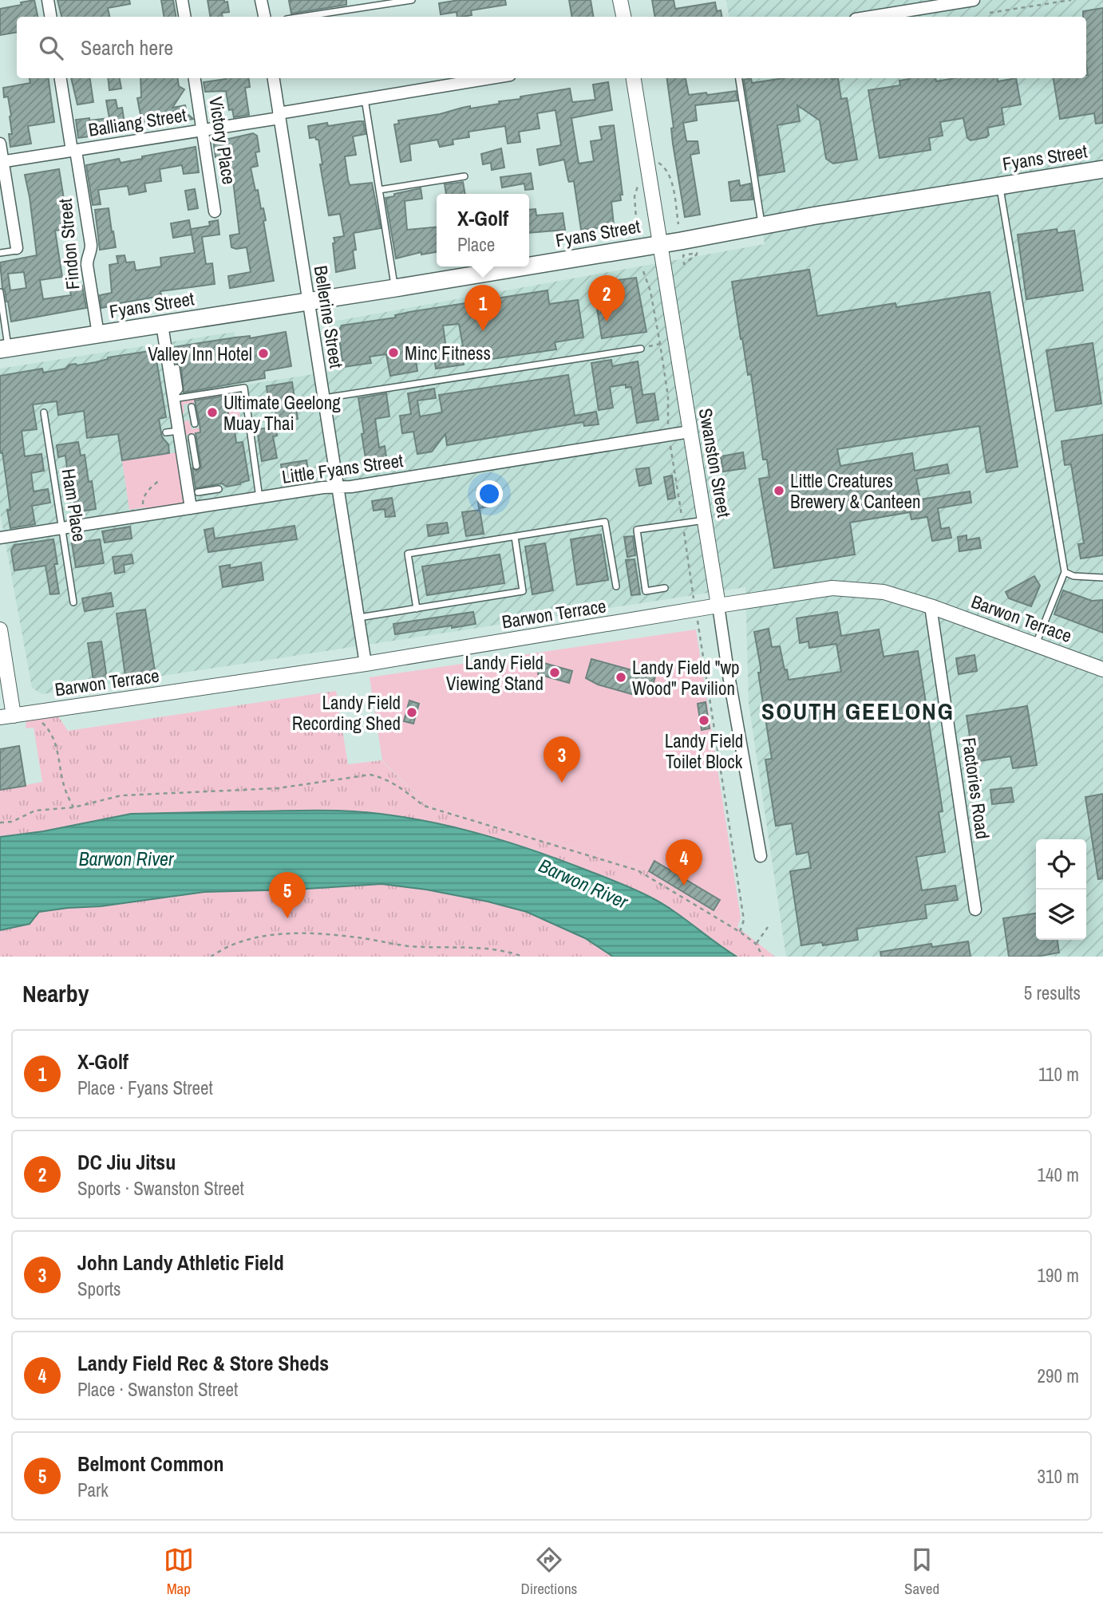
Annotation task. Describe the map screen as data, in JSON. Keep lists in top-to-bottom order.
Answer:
{
  "streets": {
    "main road": ["Fyans Street"],
    "street": [
      "Balliang Street",
      "Victory Place",
      "Findon Street",
      "Bellerine Street",
      "Swanston Street",
      "Little Fyans Street",
      "Barwon Terrace",
      "Factories Road"
    ],
    "lane": ["Ham Place"]
  },
  "crossings": [
    ["Balliang Street", "Victory Place"],
    ["Balliang Street", "Findon Street"],
    ["Balliang Street", "Bellerine Street"],
    ["Fyans Street", "Findon Street"],
    ["Fyans Street", "Bellerine Street"],
    ["Fyans Street", "Swanston Street"],
    ["Bellerine Street", "Little Fyans Street"],
    ["Bellerine Street", "Barwon Terrace"],
    ["Swanston Street", "Little Fyans Street"],
    ["Swanston Street", "Barwon Terrace"],
    ["Little Fyans Street", "Ham Place"],
    ["Barwon Terrace", "Factories Road"]
  ],
  "districts": ["SOUTH GEELONG"],
  "water": ["Barwon River"],
  "places": [
    "Minc Fitness",
    "Valley Inn Hotel",
    "Ultimate Geelong Muay Thai",
    "Little Creatures Brewery & Canteen",
    "Landy Field Viewing Stand",
    "Landy Field \"wp Wood\" Pavilion",
    "Landy Field Recording Shed",
    "Landy Field Toilet Block"
  ],
  "page": {
    "search": "Search here",
    "popup": ["X-Golf", "Place"],
    "pins": [
      "2",
      "1",
      "3",
      "4",
      "5"
    ],
    "heading": ["Nearby", "5 results"],
    "list": [
      {
        "mark": "1",
        "name": "X-Golf",
        "note": "Place · Fyans Street",
        "value": "110 m"
      },
      {
        "mark": "2",
        "name": "DC Jiu Jitsu",
        "note": "Sports · Swanston Street",
        "value": "140 m"
      },
      {
        "mark": "3",
        "name": "John Landy Athletic Field",
        "note": "Sports",
        "value": "190 m"
      },
      {
        "mark": "4",
        "name": "Landy Field Rec & Store Sheds",
        "note": "Place · Swanston Street",
        "value": "290 m"
      },
      {
        "mark": "5",
        "name": "Belmont Common",
        "note": "Park",
        "value": "310 m"
      }
    ],
    "nav": ["Map", "Directions", "Saved"]
  }
}
